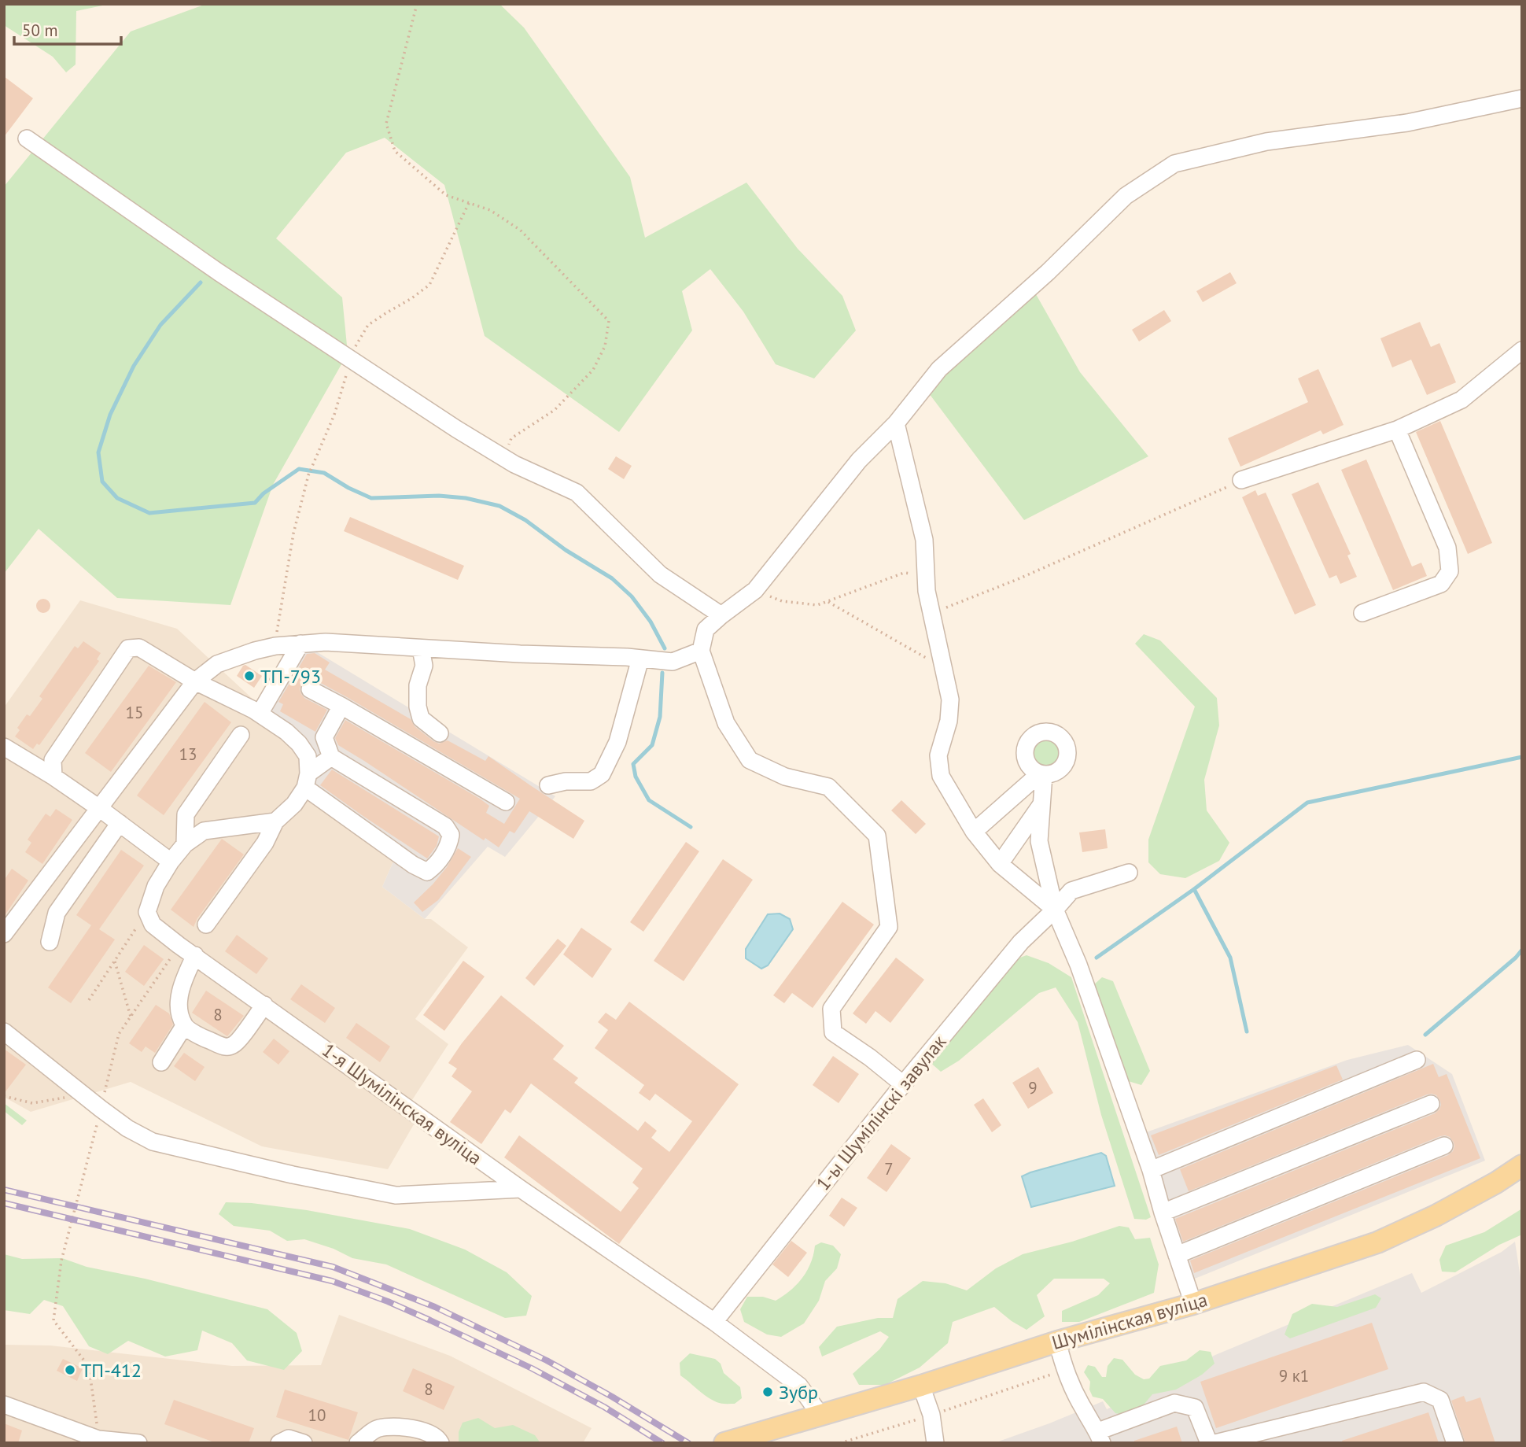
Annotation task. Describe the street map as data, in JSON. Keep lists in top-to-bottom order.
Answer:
{
  "streets": {
    "main road": ["Шумілінская вуліца"],
    "street": ["1-я Шумілінская вуліца", "1-ы Шумілінскі завулак"]
  },
  "crossings": [
    ["1-я Шумілінская вуліца", "1-ы Шумілінскі завулак"],
    ["1-я Шумілінская вуліца", "Шумілінская вуліца"]
  ],
  "places": ["ТП-793", "ТП-412", "Зубр"],
  "house_numbers": [
    "15",
    "13",
    "8",
    "9",
    "7",
    "9 к1",
    "8",
    "10"
  ],
  "scale_bar": "50 m"
}
